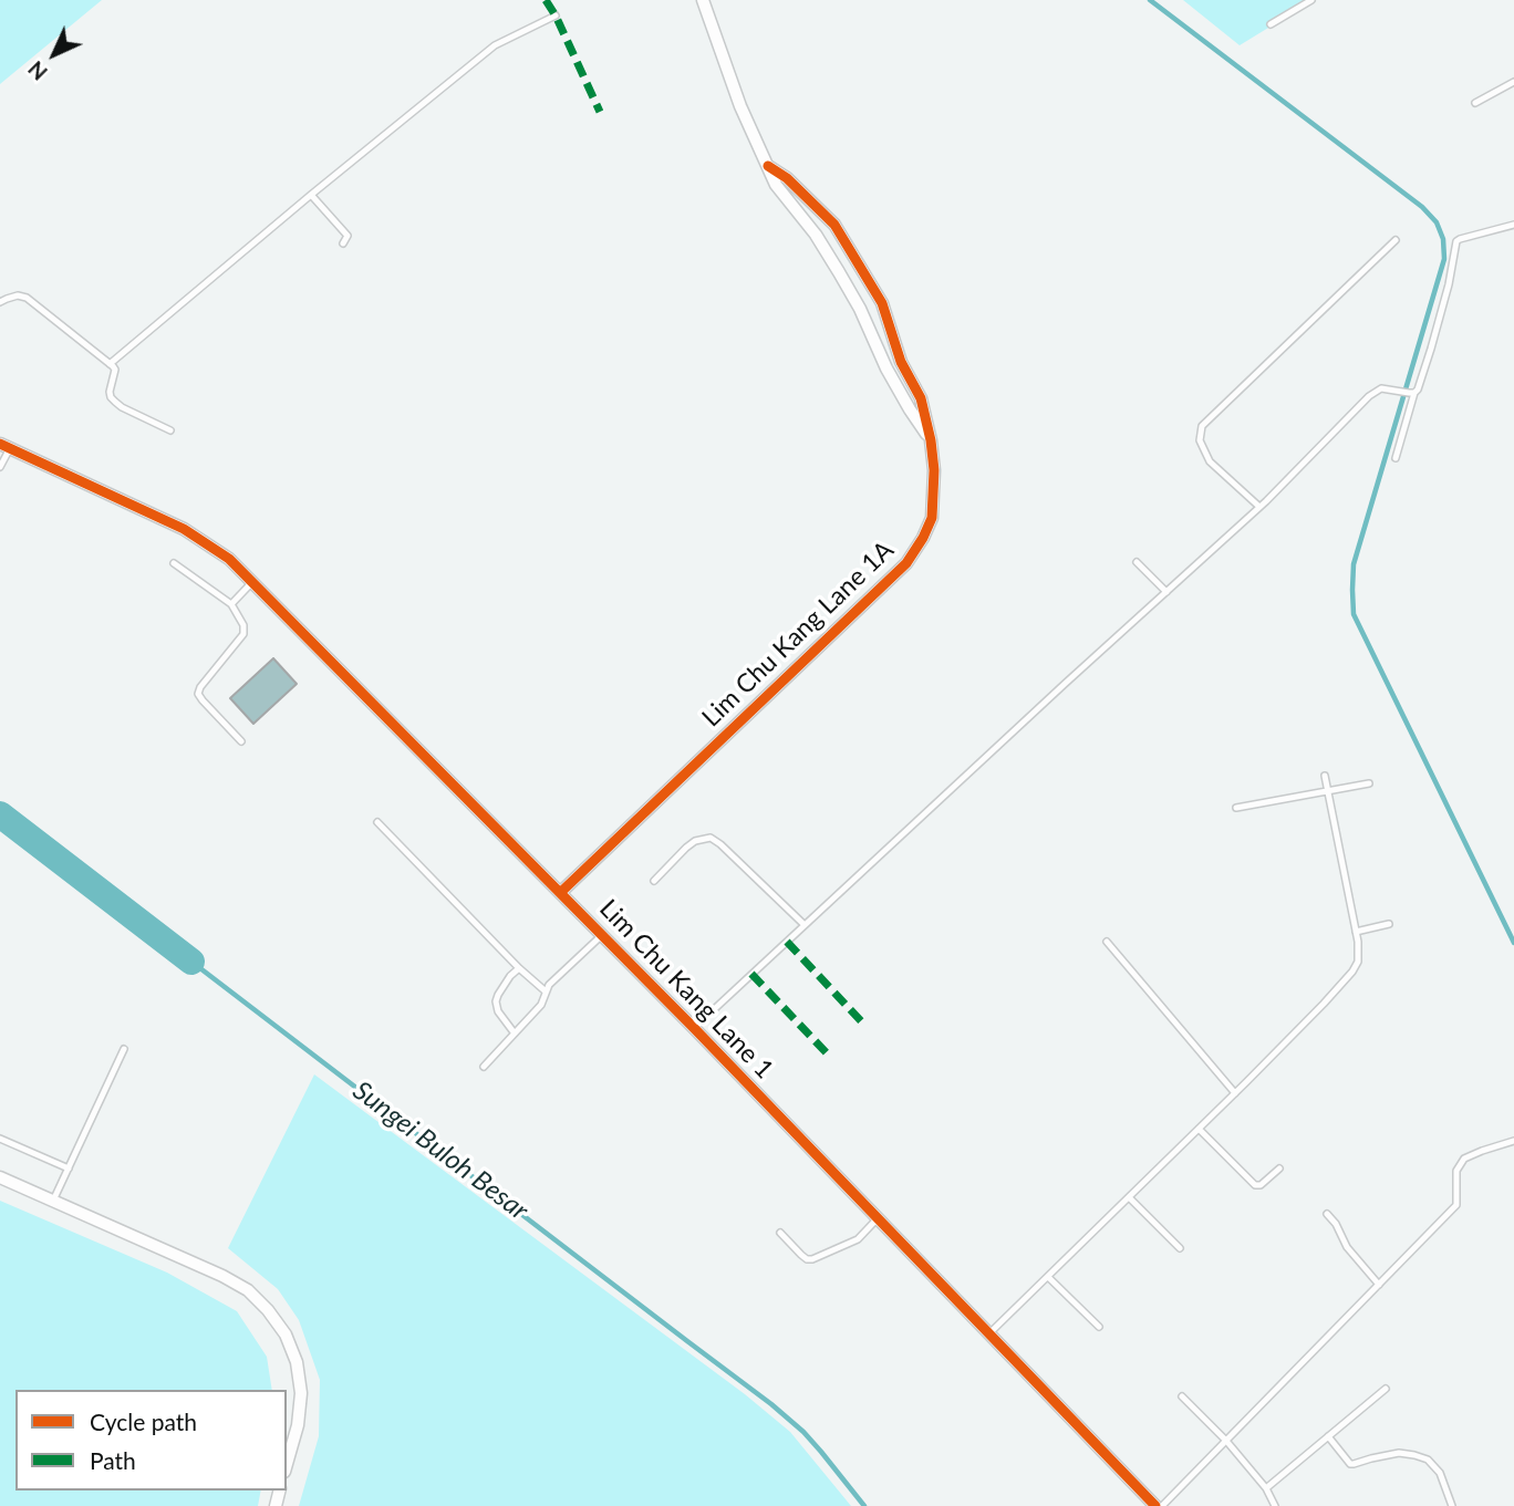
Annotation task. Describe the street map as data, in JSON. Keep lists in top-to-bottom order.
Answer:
{
  "streets": {
    "street": ["Lim Chu Kang Lane 1A", "Lim Chu Kang Lane 1"]
  },
  "crossings": [
    ["Lim Chu Kang Lane 1A", "Lim Chu Kang Lane 1"]
  ],
  "water": ["Sungei Buloh Besar"],
  "legend": ["Cycle path", "Path"],
  "north": "bottom left"
}
